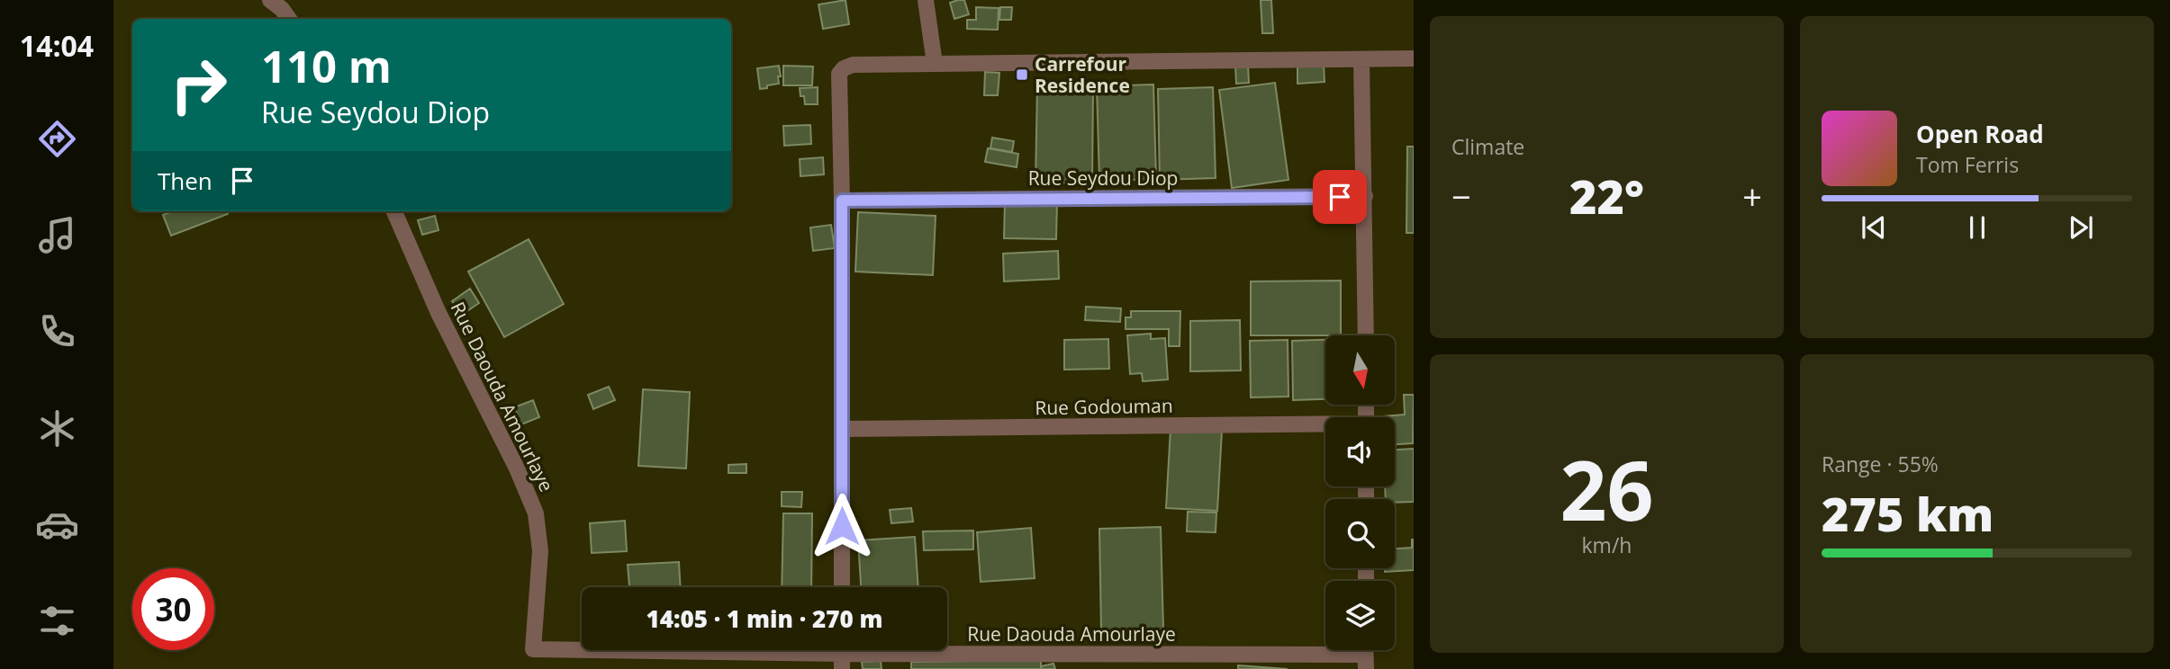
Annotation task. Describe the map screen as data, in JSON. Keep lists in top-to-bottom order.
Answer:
{
  "streets": {
    "street": ["Rue Seydou Diop", "Rue Daouda Amourlaye", "Rue Godouman"]
  },
  "places": {
    "transit": ["Carrefour Residence"]
  },
  "north": "bottom",
  "page": {
    "tabs": "14:04",
    "tile": [
      "Climate",
      ["26", "km/h"],
      ["Range · 55%", "275 km"]
    ],
    "turn": ["110 m", "Rue Seydou Diop"],
    "song": ["Open Road", "Tom Ferris"],
    "then": "Then",
    "heat": ["−", "22°", "+"],
    "limit": "30",
    "trip": "14:05 · 1 min · 270 m"
  }
}
